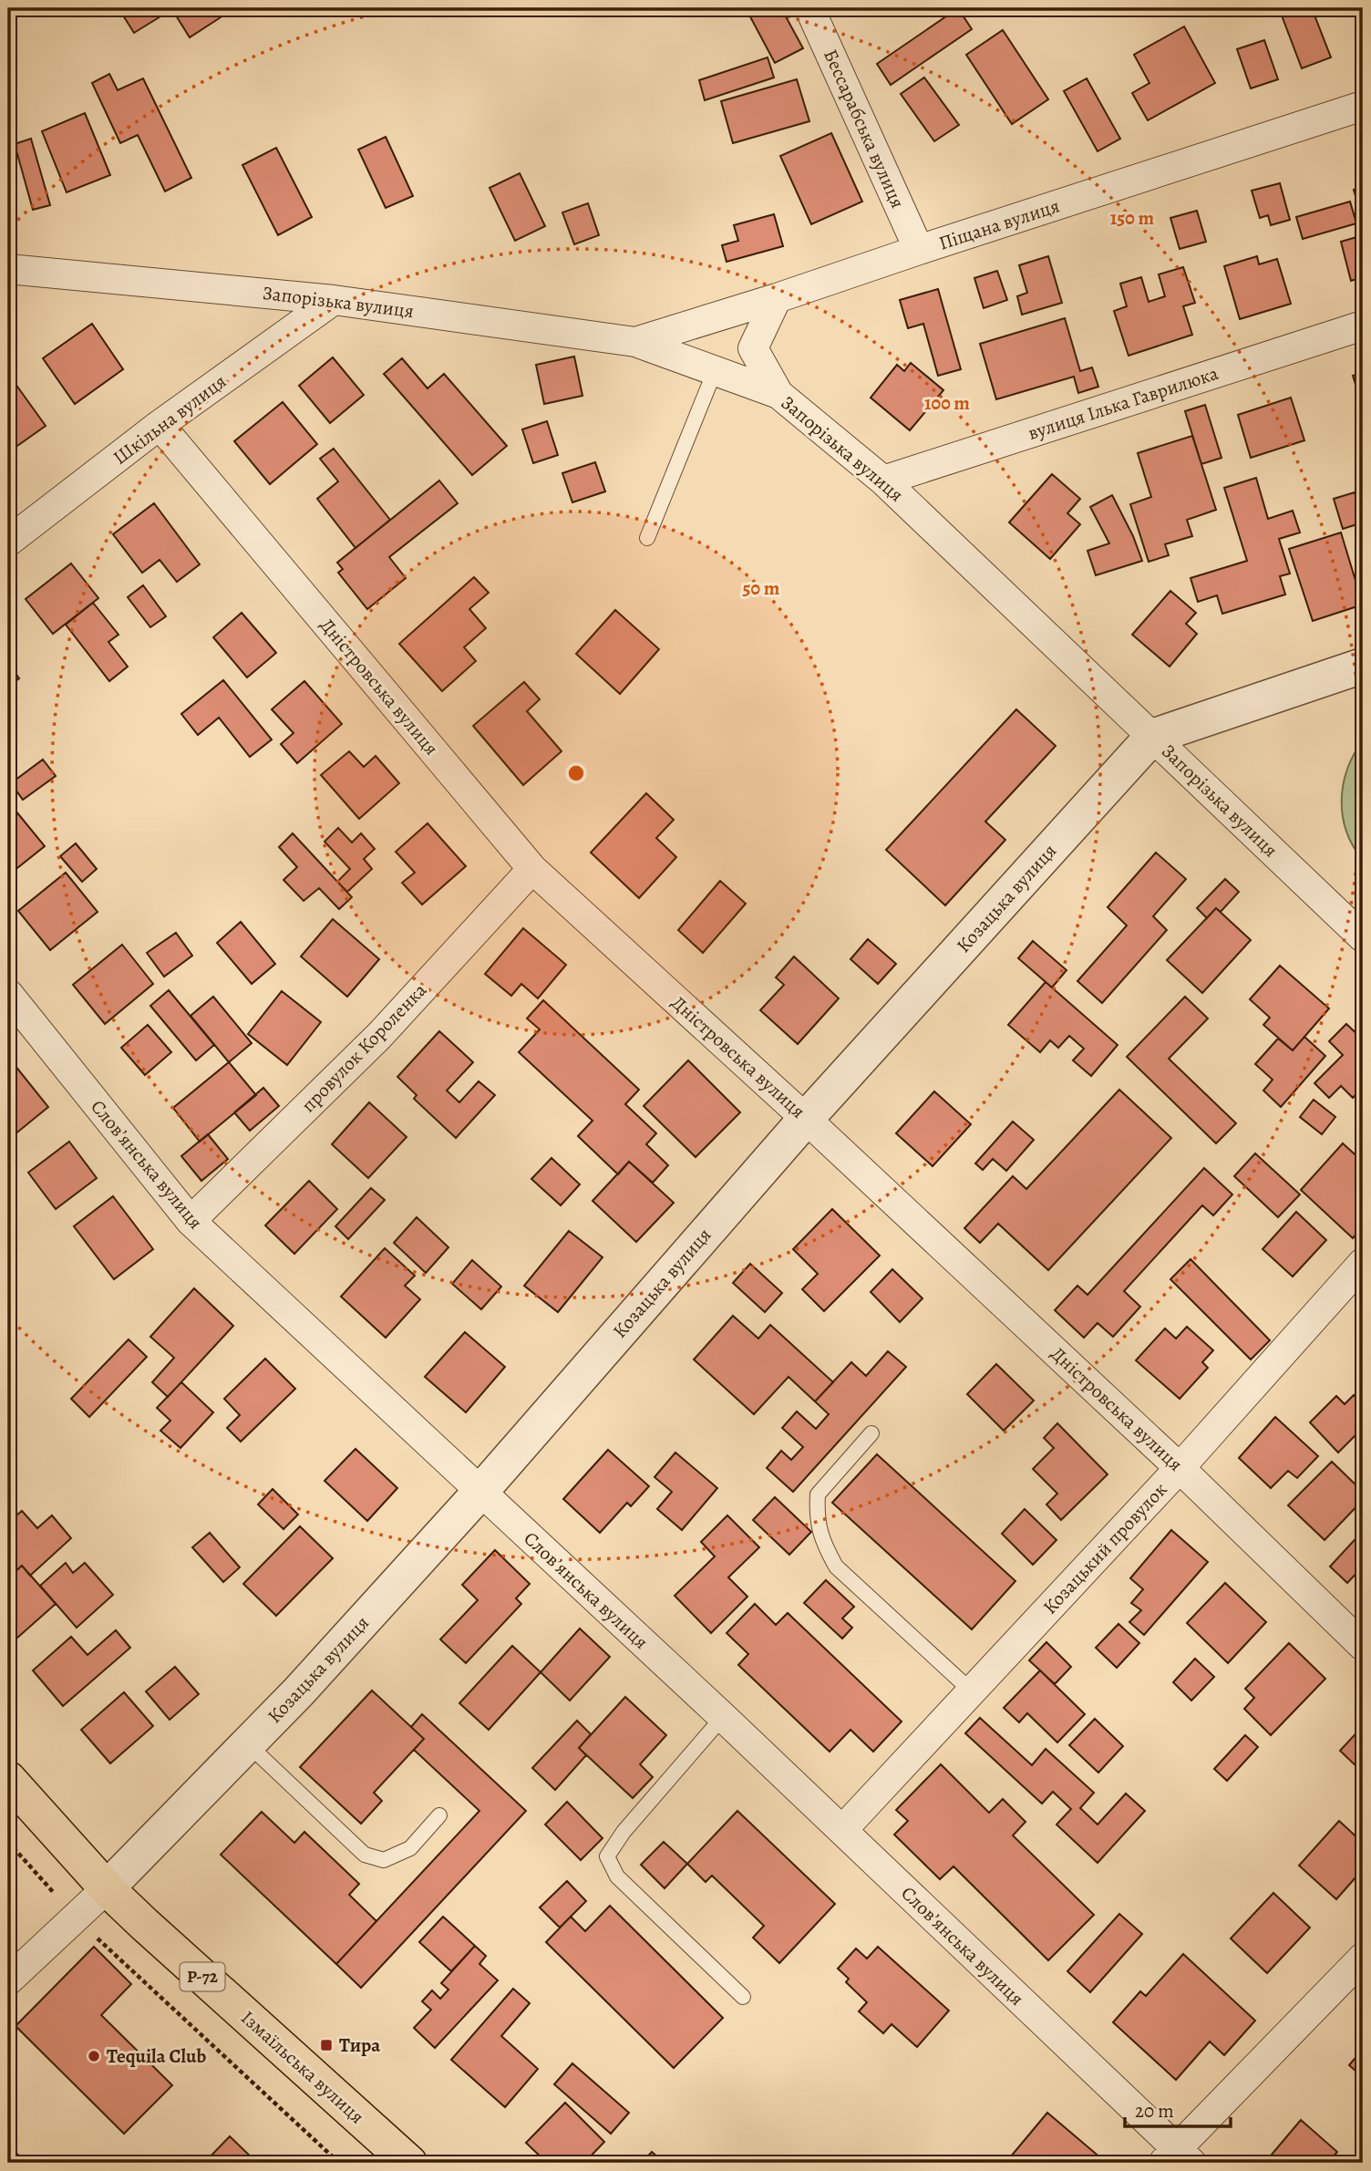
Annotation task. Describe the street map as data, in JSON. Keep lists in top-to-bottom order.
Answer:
{
  "streets": {
    "main road": ["Р-72", "Ізмаїльська вулиця"],
    "street": [
      "Бессарабська вулиця",
      "Піщана вулиця",
      "Запорізька вулиця",
      "вулиця Ілька Гаврилюка",
      "Шкільна вулиця",
      "Дністровська вулиця",
      "Козацька вулиця",
      "провулок Короленка",
      "Словʼянська вулиця",
      "Козацький провулок"
    ]
  },
  "crossings": [
    ["Бессарабська вулиця", "Піщана вулиця"],
    ["Піщана вулиця", "Запорізька вулиця"],
    ["Запорізька вулиця", "вулиця Ілька Гаврилюка"],
    ["Запорізька вулиця", "Шкільна вулиця"],
    ["Запорізька вулиця", "Козацька вулиця"],
    ["Шкільна вулиця", "Дністровська вулиця"],
    ["Дністровська вулиця", "Козацька вулиця"],
    ["Дністровська вулиця", "провулок Короленка"],
    ["Дністровська вулиця", "Козацький провулок"],
    ["Козацька вулиця", "Словʼянська вулиця"],
    ["Козацька вулиця", "Ізмаїльська вулиця"],
    ["провулок Короленка", "Словʼянська вулиця"],
    ["Словʼянська вулиця", "Козацький провулок"]
  ],
  "places": {
    "transit": ["Тира"],
    "other": ["Tequila Club"]
  },
  "scale_bar": "20 m",
  "rings": ["150 m", "100 m", "50 m"]
}
